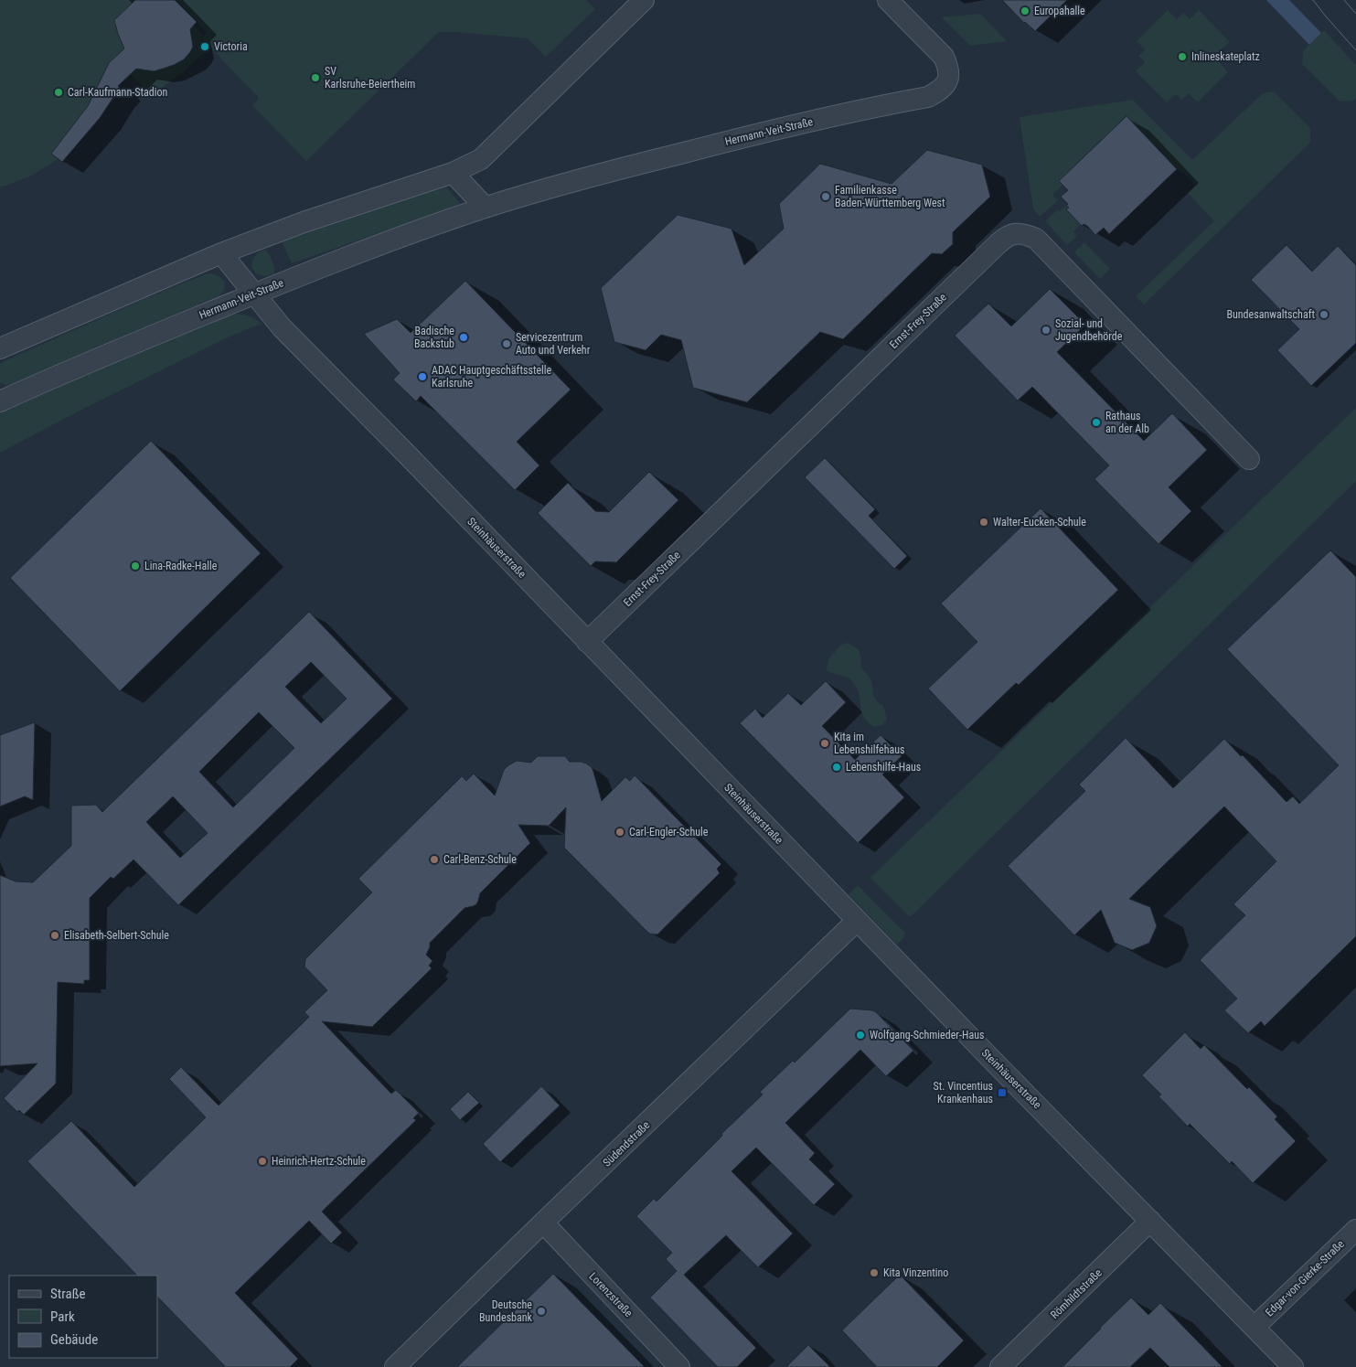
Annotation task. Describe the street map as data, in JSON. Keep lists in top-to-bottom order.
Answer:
{
  "streets": {
    "street": [
      "Hermann-Veit-Straße",
      "Ernst-Frey-Straße",
      "Steinhäuserstraße",
      "Südendstraße",
      "Edgar-von-Gierke-Straße",
      "Römhildtstraße",
      "Lorenzstraße"
    ]
  },
  "crossings": [
    ["Hermann-Veit-Straße", "Steinhäuserstraße"],
    ["Ernst-Frey-Straße", "Steinhäuserstraße"],
    ["Steinhäuserstraße", "Südendstraße"],
    ["Steinhäuserstraße", "Edgar-von-Gierke-Straße"],
    ["Steinhäuserstraße", "Römhildtstraße"],
    ["Südendstraße", "Lorenzstraße"]
  ],
  "places": {
    "other": [
      "Europahalle",
      "Victoria",
      "Inlineskateplatz",
      "SV Karlsruhe-Beiertheim",
      "Carl-Kaufmann-Stadion",
      "Familienkasse Baden-Württemberg West",
      "Bundesanwaltschaft",
      "Sozial- und Jugendbehörde",
      "Badische Backstub",
      "Servicezentrum Auto und Verkehr",
      "ADAC Hauptgeschäftsstelle Karlsruhe",
      "Rathaus an der Alb",
      "Walter-Eucken-Schule",
      "Lina-Radke-Halle",
      "Kita im Lebenshilfehaus",
      "Lebenshilfe-Haus",
      "Carl-Engler-Schule",
      "Carl-Benz-Schule",
      "Elisabeth-Selbert-Schule",
      "Wolfgang-Schmieder-Haus",
      "Heinrich-Hertz-Schule",
      "Kita Vinzentino",
      "Deutsche Bundesbank"
    ],
    "transit": ["St. Vincentius Krankenhaus"]
  },
  "legend": ["Straße", "Park", "Gebäude"]
}
